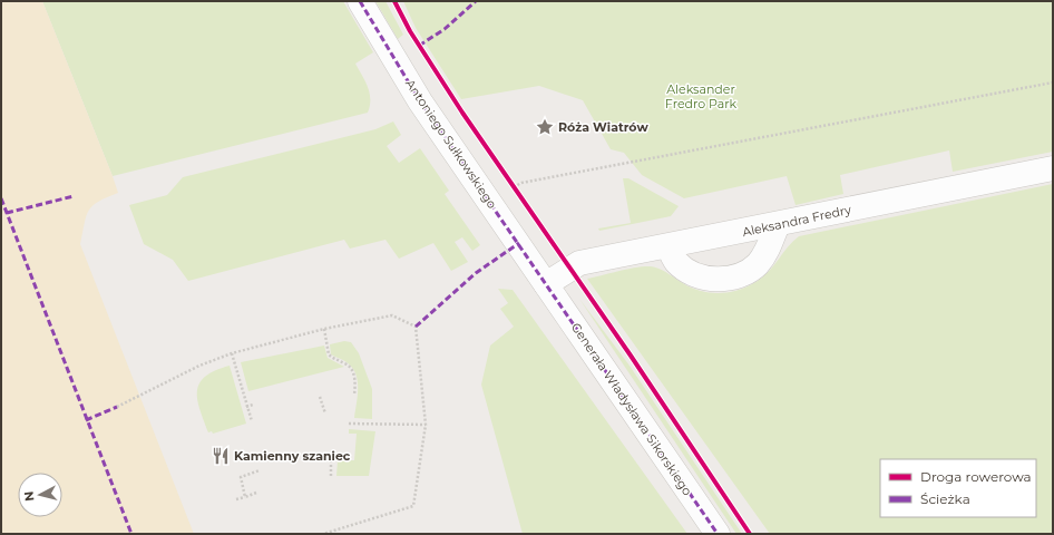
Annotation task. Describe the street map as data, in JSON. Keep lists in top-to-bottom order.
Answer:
{
  "streets": {
    "street": ["Antoniego Sułkowskiego", "Aleksandra Fredry", "Generała Władysława Sikorskiego"]
  },
  "crossings": [
    ["Antoniego Sułkowskiego", "Aleksandra Fredry"],
    ["Antoniego Sułkowskiego", "Generała Władysława Sikorskiego"],
    ["Aleksandra Fredry", "Generała Władysława Sikorskiego"]
  ],
  "parks": ["Aleksander Fredro Park"],
  "places": {
    "place": ["Róża Wiatrów"],
    "restaurant": ["Kamienny szaniec"]
  },
  "legend": ["Droga rowerowa", "Ścieżka"],
  "north": "left"
}
